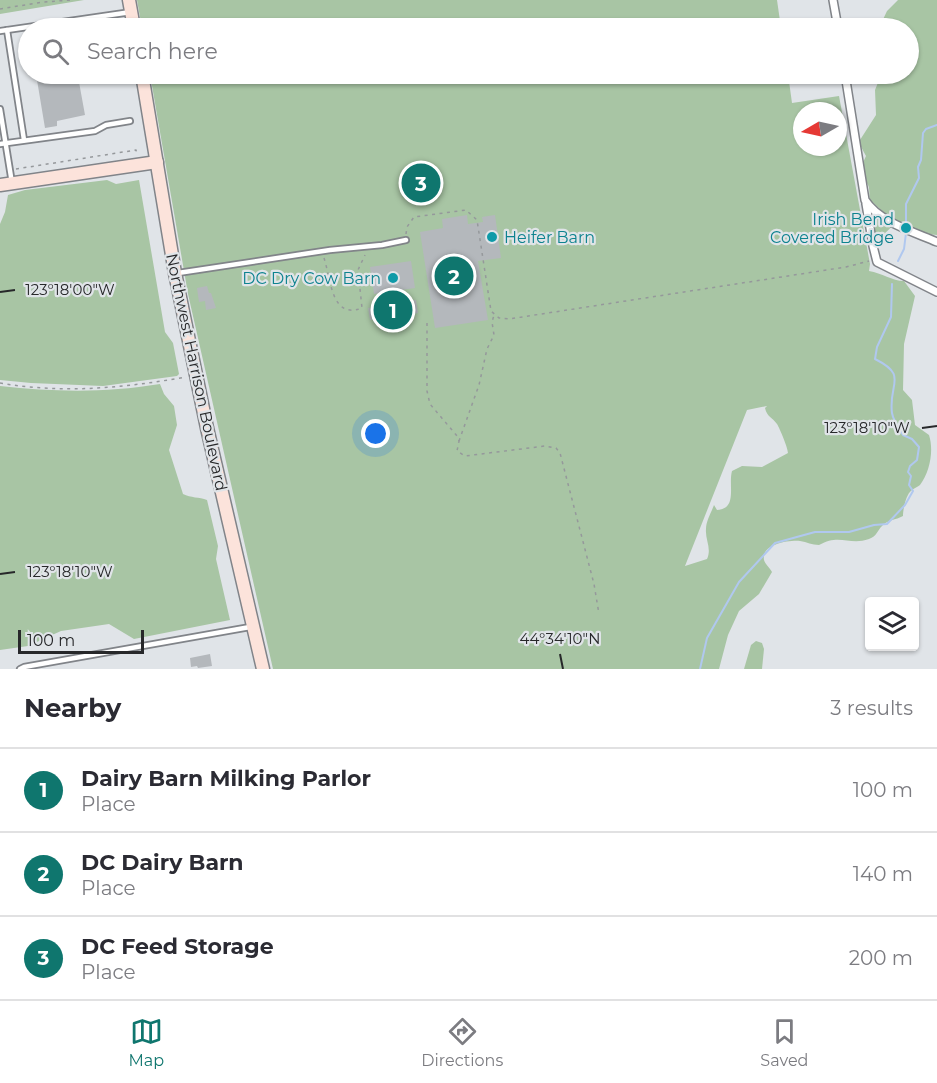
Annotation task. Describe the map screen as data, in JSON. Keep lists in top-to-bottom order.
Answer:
{
  "streets": {
    "main road": ["Northwest Harrison Boulevard"]
  },
  "places": ["Irish Bend Covered Bridge", "Heifer Barn", "DC Dry Cow Barn"],
  "scale_bar": "100 m",
  "north": "left",
  "page": {
    "search": "Search here",
    "pins": ["3", "2", "1"],
    "scale": "100 m",
    "heading": ["Nearby", "3 results"],
    "list": [
      {
        "mark": "1",
        "name": "Dairy Barn Milking Parlor",
        "note": "Place",
        "value": "100 m"
      },
      {
        "mark": "2",
        "name": "DC Dairy Barn",
        "note": "Place",
        "value": "140 m"
      },
      {
        "mark": "3",
        "name": "DC Feed Storage",
        "note": "Place",
        "value": "200 m"
      }
    ],
    "nav": ["Map", "Directions", "Saved"]
  },
  "coordinates": ["123°18'00\"W", "123°18'10\"W", "44°34'10\"N"]
}
